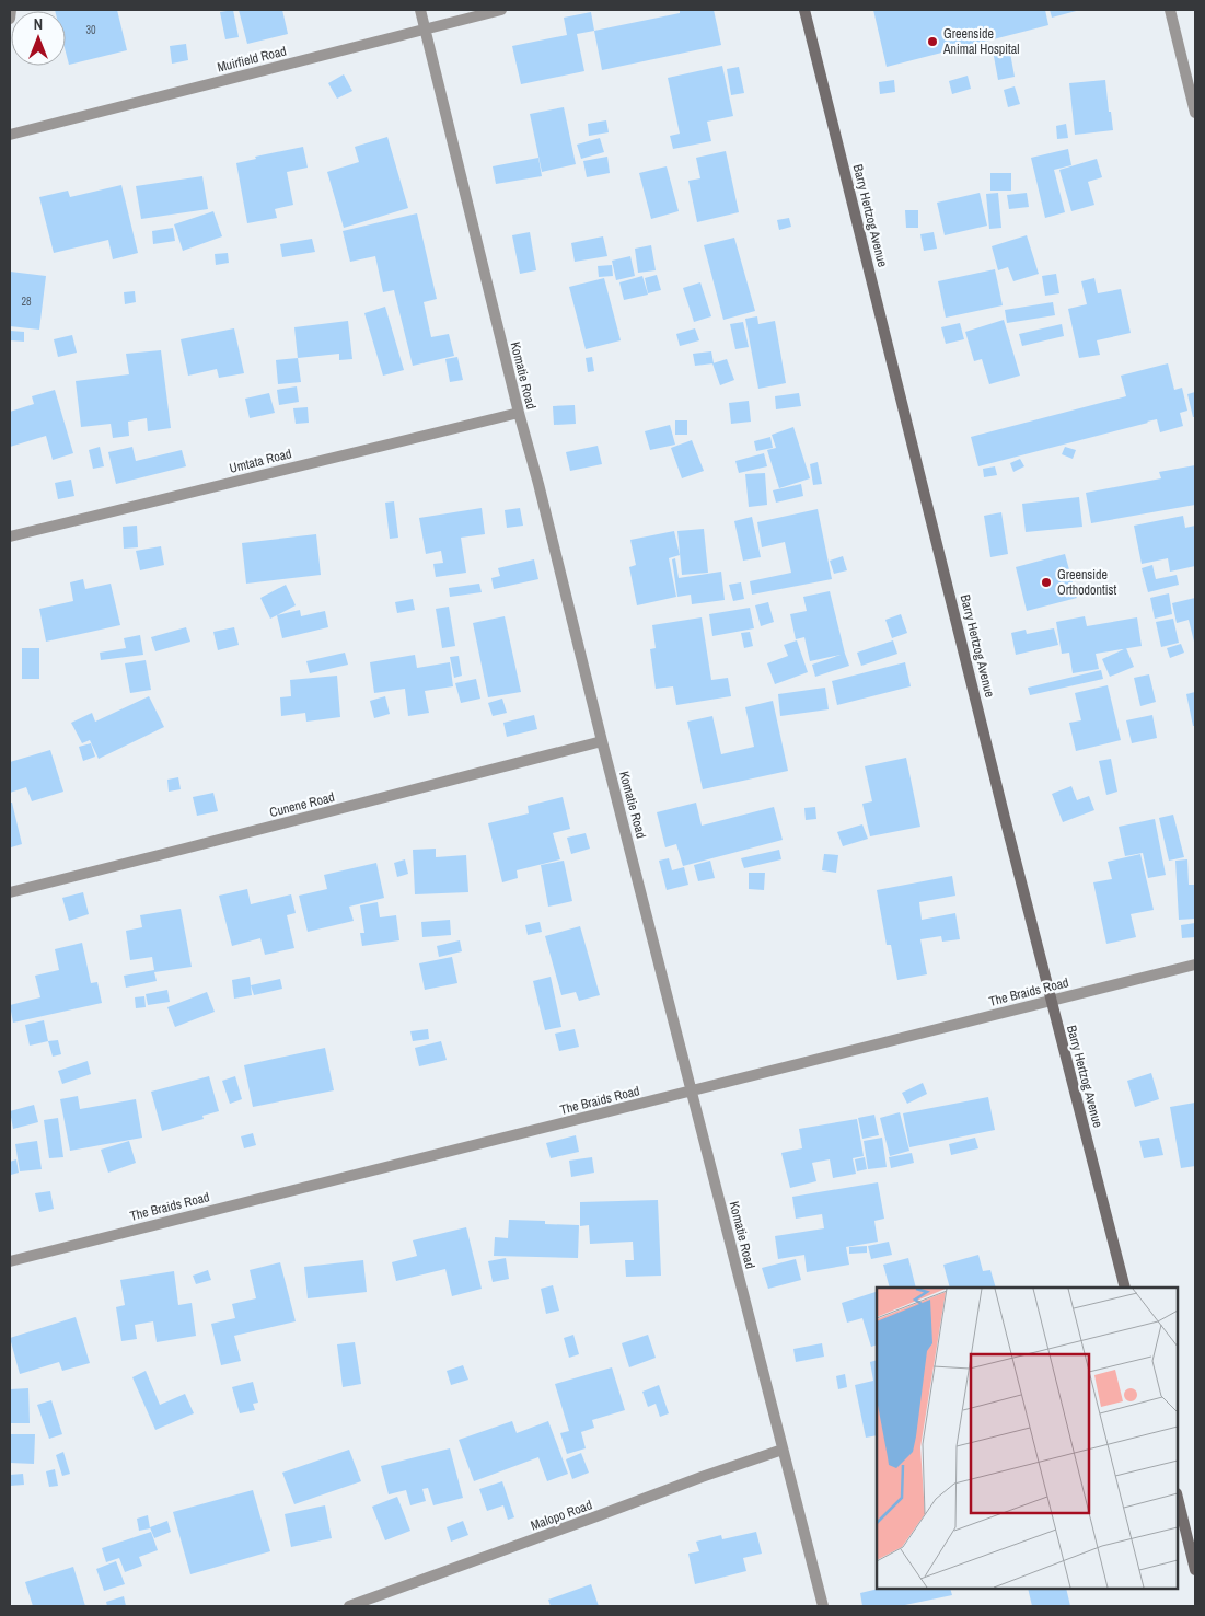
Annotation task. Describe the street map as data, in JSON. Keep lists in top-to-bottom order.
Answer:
{
  "streets": {
    "main road": ["Barry Hertzog Avenue"],
    "street": [
      "Muirfield Road",
      "Komatie Road",
      "Umtata Road",
      "Cunene Road",
      "The Braids Road",
      "Malopo Road"
    ]
  },
  "crossings": [
    ["Muirfield Road", "Komatie Road"],
    ["Barry Hertzog Avenue", "The Braids Road"],
    ["Komatie Road", "Umtata Road"],
    ["Komatie Road", "Cunene Road"],
    ["Komatie Road", "The Braids Road"],
    ["Komatie Road", "Malopo Road"]
  ],
  "places": ["Greenside Animal Hospital", "Greenside Orthodontist"],
  "house_numbers": ["30", "28"],
  "north": "top"
}
